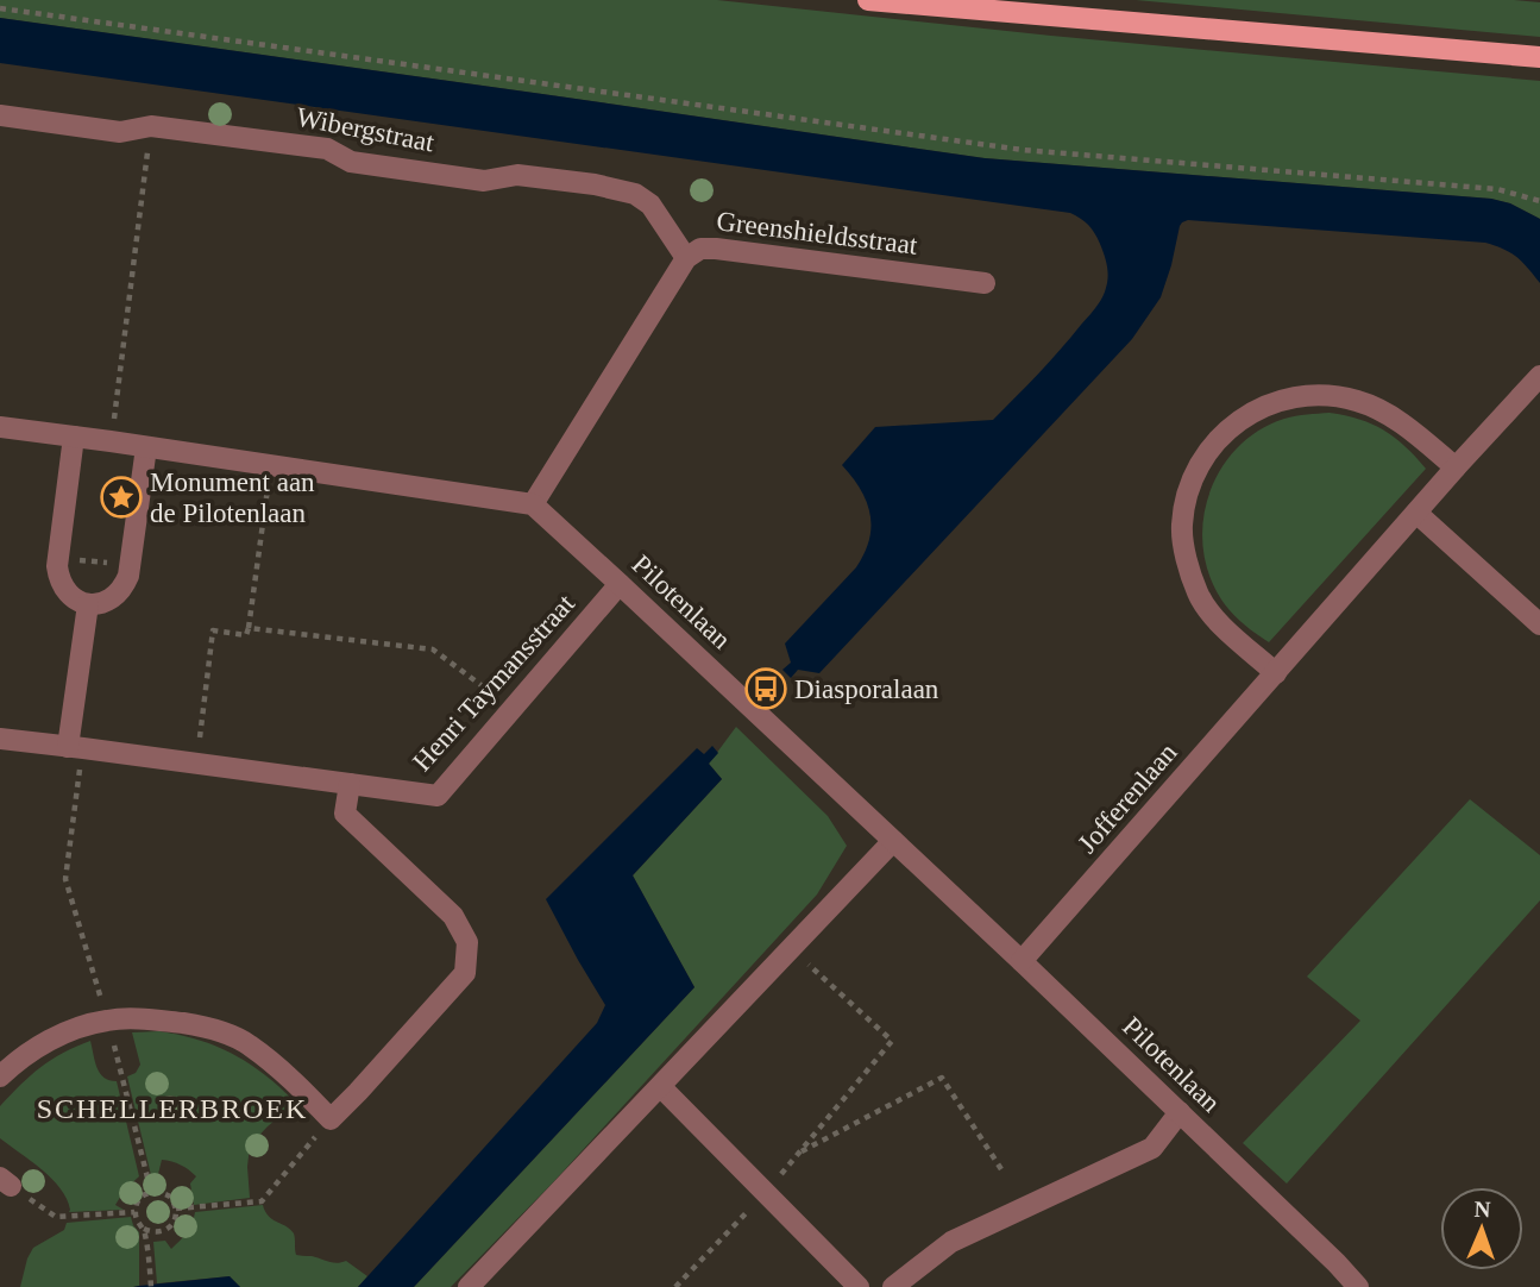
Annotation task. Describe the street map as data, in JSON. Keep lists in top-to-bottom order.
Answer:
{
  "streets": {
    "street": [
      "Wibergstraat",
      "Greenshieldsstraat",
      "Pilotenlaan",
      "Henri Taymansstraat",
      "Jofferenlaan"
    ]
  },
  "crossings": [
    ["Wibergstraat", "Greenshieldsstraat"],
    ["Greenshieldsstraat", "Pilotenlaan"],
    ["Pilotenlaan", "Henri Taymansstraat"],
    ["Pilotenlaan", "Jofferenlaan"]
  ],
  "districts": ["SCHELLERBROEK"],
  "places": {
    "place": ["Monument aan de Pilotenlaan"],
    "bus stop": ["Diasporalaan"]
  },
  "north": "top"
}
